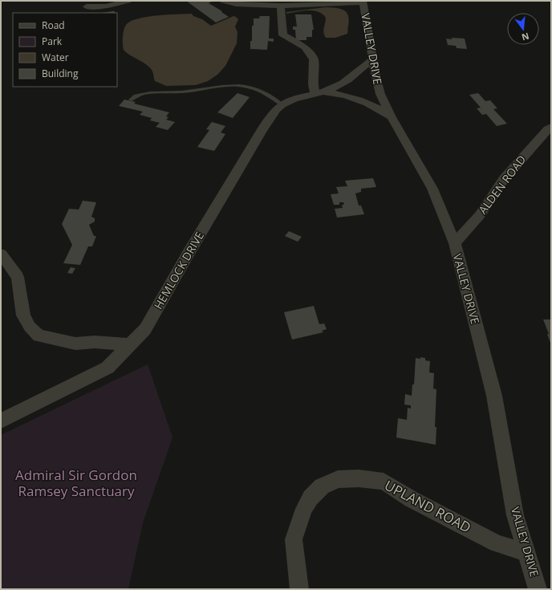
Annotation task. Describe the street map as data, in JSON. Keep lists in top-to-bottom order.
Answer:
{
  "streets": {
    "street": [
      "VALLEY DRIVE",
      "ALDEN ROAD",
      "HEMLOCK DRIVE",
      "UPLAND ROAD"
    ]
  },
  "crossings": [
    ["VALLEY DRIVE", "ALDEN ROAD"],
    ["VALLEY DRIVE", "UPLAND ROAD"]
  ],
  "parks": ["Admiral Sir Gordon Ramsey Sanctuary"],
  "legend": [
    "Road",
    "Park",
    "Water",
    "Building"
  ],
  "north": "bottom"
}
